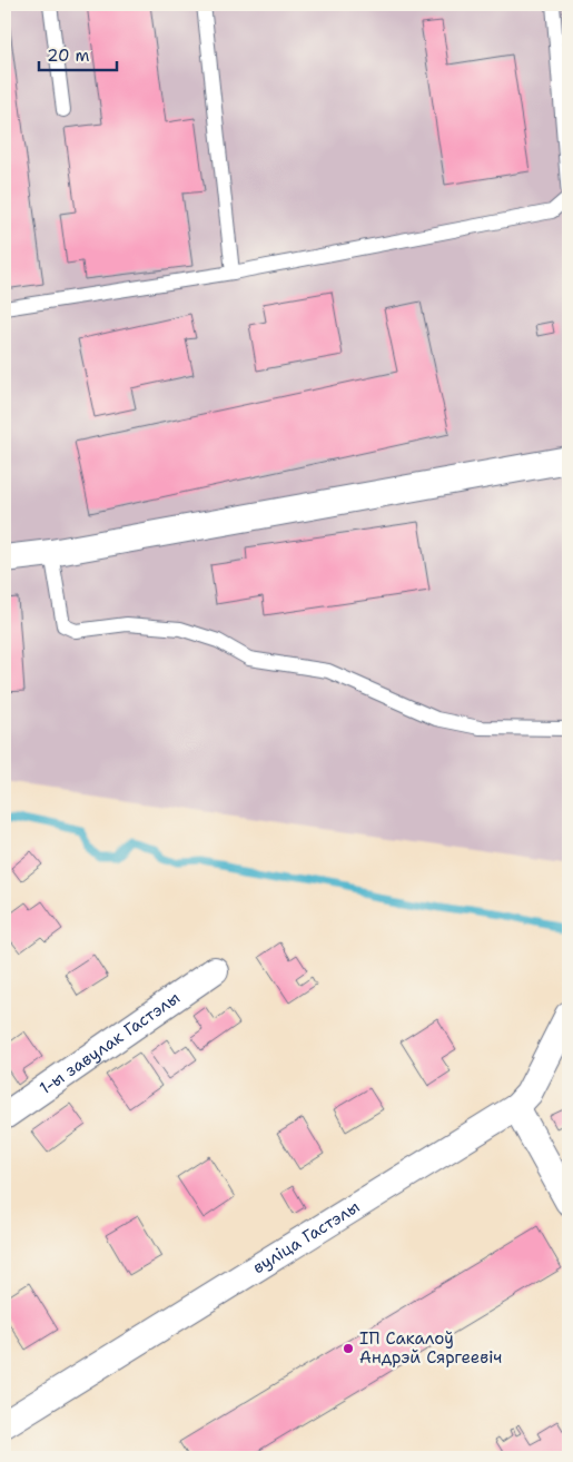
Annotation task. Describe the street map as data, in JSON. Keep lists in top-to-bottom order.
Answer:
{
  "streets": {
    "street": ["1-ы завулак Гастэлы", "вуліца Гастэлы"]
  },
  "places": ["ІП Сакалоў Андрэй Сяргеевіч"],
  "scale_bar": "20 m"
}
